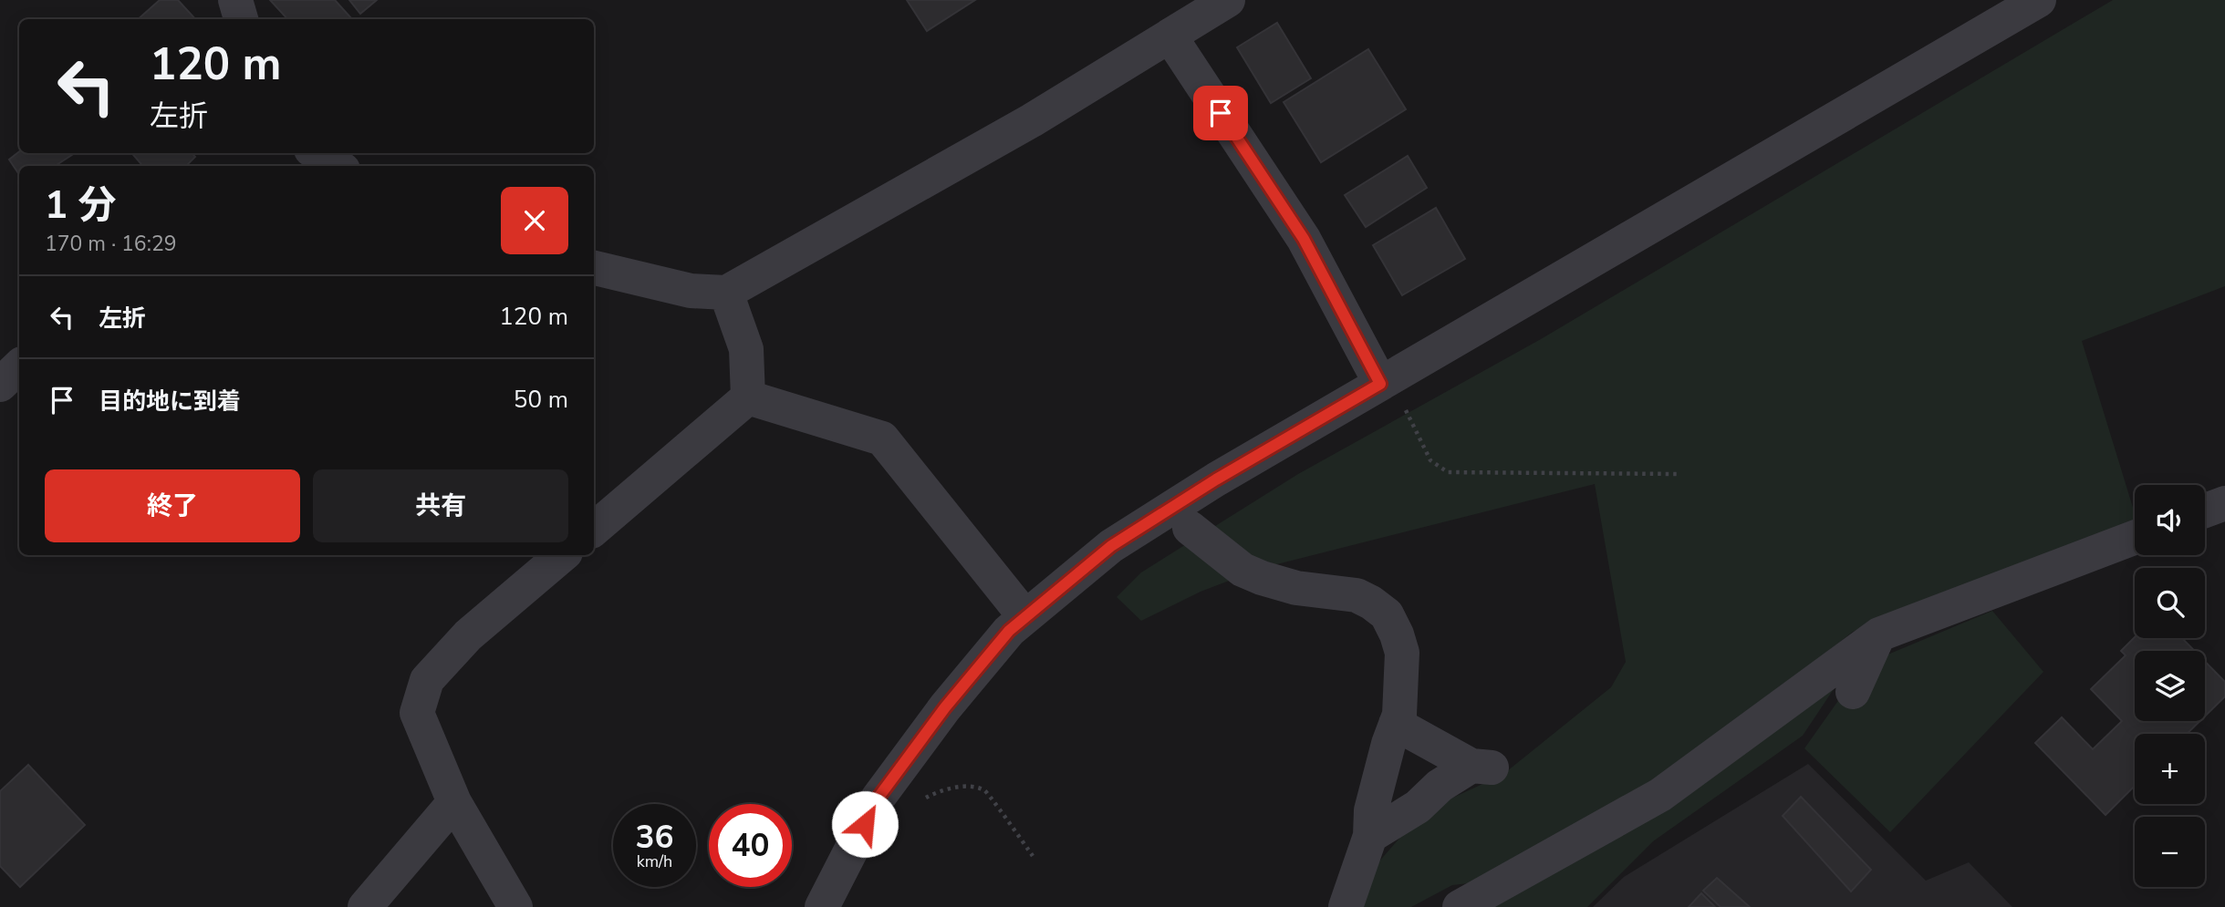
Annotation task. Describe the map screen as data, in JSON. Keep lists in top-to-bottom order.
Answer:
{
  "page": {
    "turn": ["120 m", "左折"],
    "heading": ["1 分", "170 m · 16:29"],
    "list": [
      {
        "name": "左折",
        "value": "120 m"
      },
      {
        "name": "目的地に到着",
        "value": "50 m"
      }
    ],
    "buttons": ["終了", "共有"],
    "map_buttons": ["+", "−"],
    "speed": "36 km/h",
    "limit": "40"
  }
}
